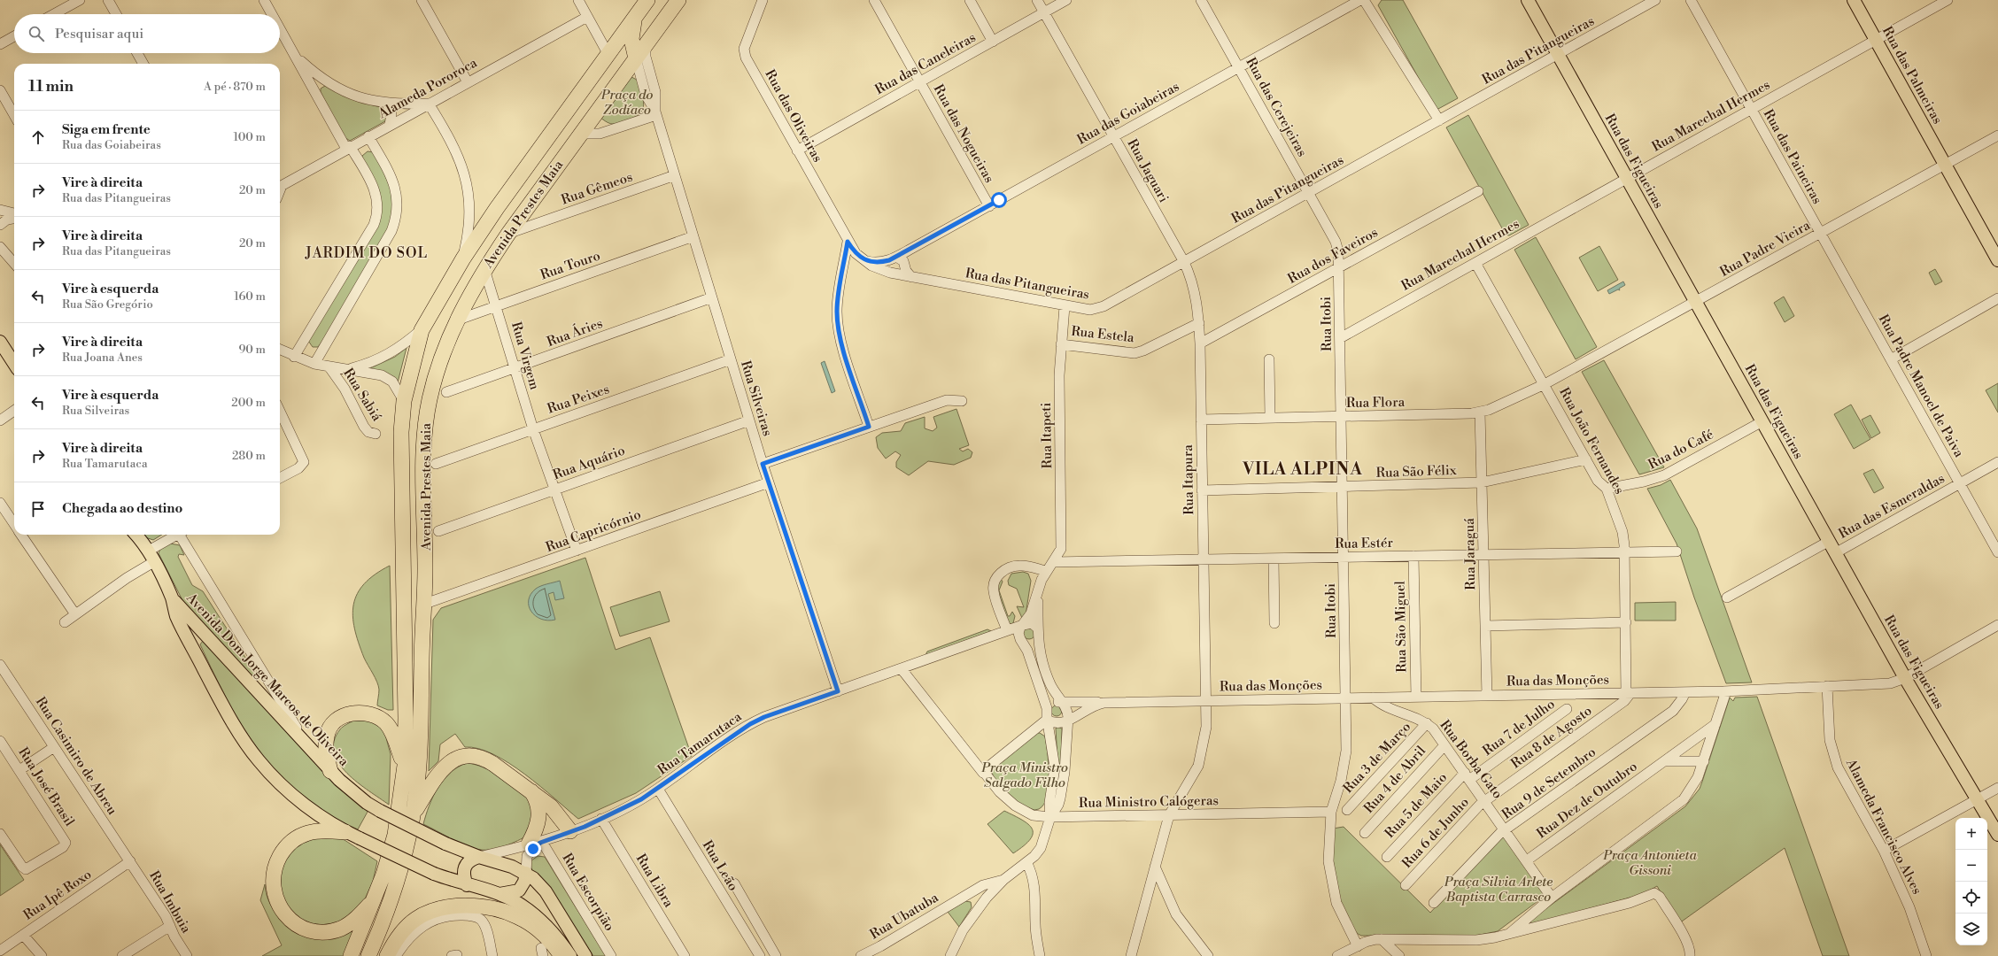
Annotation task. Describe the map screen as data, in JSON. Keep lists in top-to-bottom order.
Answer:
{
  "streets": {
    "highway": ["Avenida Prestes Maia"],
    "main road": ["Rua das Palmeiras", "Rua das Figueiras", "Avenida Dom Jorge Marcos de Oliveira"],
    "street": [
      "Rua das Pitangueiras",
      "Rua das Caneleiras",
      "Alameda Pororoca",
      "Rua das Cerejeiras",
      "Rua das Goiabeiras",
      "Rua das Oliveiras",
      "Rua Marechal Hermes",
      "Rua das Nogueiras",
      "Rua das Paineiras",
      "Rua Jaguari",
      "Rua Gêmeos",
      "Rua Padre Vieira",
      "Rua dos Faveiros",
      "Rua Touro",
      "Rua Itobi",
      "Rua Áries",
      "Rua Estela",
      "Rua Virgem",
      "Rua Padre Manoel de Paiva",
      "Rua Sabiá",
      "Rua Silveiras",
      "Rua Peixes",
      "Rua Flora",
      "Rua Itapeti",
      "Rua João Fernandes",
      "Rua do Café",
      "Rua Aquário",
      "Rua São Félix",
      "Rua Itapura",
      "Rua das Esmeraldas",
      "Rua Capricórnio",
      "Rua Estér",
      "Rua Jaraguá",
      "Rua São Miguel",
      "Rua das Monções",
      "Rua 7 de Julho",
      "Rua 8 de Agosto",
      "Rua Tamarutaca",
      "Rua Casimiro de Abreu",
      "Rua 3 de Março",
      "Rua Borba Gato",
      "Rua 4 de Abril",
      "Rua 9 de Setembro",
      "Rua José Brasil",
      "Rua Dez de Outubro",
      "Rua Ministro Calógeras",
      "Rua 5 de Maio",
      "Alameda Francisco Alves",
      "Rua 6 de Junho",
      "Rua Leão",
      "Rua Libra",
      "Rua Escorpião",
      "Rua Ipê Roxo",
      "Rua Imbuia",
      "Rua Ubatuba"
    ]
  },
  "crossings": [
    ["Rua das Pitangueiras", "Rua das Cerejeiras"],
    ["Rua das Pitangueiras", "Rua das Oliveiras"],
    ["Rua das Pitangueiras", "Rua das Figueiras"],
    ["Rua das Pitangueiras", "Rua Jaguari"],
    ["Rua das Pitangueiras", "Rua Itapeti"],
    ["Rua das Pitangueiras", "Rua Itapura"],
    ["Rua das Caneleiras", "Rua das Oliveiras"],
    ["Rua das Caneleiras", "Rua das Nogueiras"],
    ["Rua das Caneleiras", "Rua Jaguari"],
    ["Rua das Palmeiras", "Rua Marechal Hermes"],
    ["Rua das Palmeiras", "Rua Padre Vieira"],
    ["Rua das Cerejeiras", "Rua das Goiabeiras"],
    ["Rua das Cerejeiras", "Rua dos Faveiros"],
    ["Rua das Cerejeiras", "Rua Itobi"],
    ["Rua das Goiabeiras", "Rua das Nogueiras"],
    ["Rua das Goiabeiras", "Rua Jaguari"],
    ["Rua Marechal Hermes", "Rua das Paineiras"],
    ["Rua Marechal Hermes", "Rua das Figueiras"],
    ["Rua Marechal Hermes", "Rua Itobi"],
    ["Rua Marechal Hermes", "Rua João Fernandes"],
    ["Rua das Paineiras", "Rua Padre Vieira"],
    ["Rua das Paineiras", "Rua Padre Manoel de Paiva"],
    ["Rua das Figueiras", "Rua Padre Vieira"],
    ["Rua das Figueiras", "Rua do Café"],
    ["Rua das Figueiras", "Rua das Esmeraldas"],
    ["Rua das Figueiras", "Rua das Monções"],
    ["Rua Jaguari", "Rua Itapura"],
    ["Rua Gêmeos", "Avenida Prestes Maia"],
    ["Rua Gêmeos", "Rua Silveiras"],
    ["Avenida Prestes Maia", "Rua Touro"],
    ["Avenida Prestes Maia", "Rua Virgem"],
    ["Avenida Prestes Maia", "Rua Silveiras"],
    ["Avenida Prestes Maia", "Rua Capricórnio"],
    ["Rua Padre Vieira", "Rua Padre Manoel de Paiva"],
    ["Rua Padre Vieira", "Rua Flora"],
    ["Rua Padre Vieira", "Rua João Fernandes"],
    ["Rua dos Faveiros", "Rua Itobi"],
    ["Rua dos Faveiros", "Rua Itapura"],
    ["Rua Touro", "Rua Virgem"],
    ["Rua Touro", "Rua Silveiras"],
    ["Rua Itobi", "Rua Flora"],
    ["Rua Itobi", "Rua São Félix"],
    ["Rua Itobi", "Rua Estér"],
    ["Rua Itobi", "Rua das Monções"],
    ["Rua Itobi", "Rua Ministro Calógeras"],
    ["Rua Áries", "Rua Virgem"],
    ["Rua Áries", "Rua Silveiras"],
    ["Rua Estela", "Rua Itapeti"],
    ["Rua Estela", "Rua Itapura"],
    ["Rua Virgem", "Rua Peixes"],
    ["Rua Virgem", "Rua Aquário"],
    ["Rua Virgem", "Rua Capricórnio"],
    ["Rua Padre Manoel de Paiva", "Rua das Esmeraldas"],
    ["Rua Silveiras", "Rua Peixes"],
    ["Rua Silveiras", "Rua Aquário"],
    ["Rua Silveiras", "Rua Capricórnio"],
    ["Rua Silveiras", "Rua Tamarutaca"],
    ["Rua Flora", "Rua João Fernandes"],
    ["Rua Flora", "Rua Itapura"],
    ["Rua Flora", "Rua Jaraguá"],
    ["Rua Itapeti", "Rua Estér"],
    ["Rua João Fernandes", "Rua do Café"],
    ["Rua João Fernandes", "Rua São Félix"],
    ["Rua João Fernandes", "Rua Estér"],
    ["Rua João Fernandes", "Rua das Monções"],
    ["Rua João Fernandes", "Rua 8 de Agosto"],
    ["Rua São Félix", "Rua Itapura"],
    ["Rua São Félix", "Rua Jaraguá"],
    ["Rua Itapura", "Rua Estér"],
    ["Rua Itapura", "Rua das Monções"],
    ["Rua Itapura", "Rua Ministro Calógeras"],
    ["Rua Estér", "Rua Jaraguá"],
    ["Rua Estér", "Rua São Miguel"],
    ["Rua Jaraguá", "Rua das Monções"],
    ["Rua São Miguel", "Rua das Monções"],
    ["Avenida Dom Jorge Marcos de Oliveira", "Rua Tamarutaca"],
    ["Rua das Monções", "Rua 8 de Agosto"],
    ["Rua das Monções", "Rua Borba Gato"],
    ["Rua das Monções", "Rua 9 de Setembro"],
    ["Rua das Monções", "Alameda Francisco Alves"],
    ["Rua 7 de Julho", "Rua Borba Gato"],
    ["Rua 7 de Julho", "Rua 5 de Maio"],
    ["Rua 8 de Agosto", "Rua Borba Gato"],
    ["Rua 8 de Agosto", "Rua 6 de Junho"],
    ["Rua Tamarutaca", "Rua Ministro Calógeras"],
    ["Rua Tamarutaca", "Rua Leão"],
    ["Rua Tamarutaca", "Rua Libra"],
    ["Rua Tamarutaca", "Rua Escorpião"],
    ["Rua Casimiro de Abreu", "Rua Ipê Roxo"],
    ["Rua Casimiro de Abreu", "Rua Imbuia"],
    ["Rua 3 de Março", "Rua Borba Gato"],
    ["Rua Borba Gato", "Rua 4 de Abril"],
    ["Rua Borba Gato", "Rua 9 de Setembro"],
    ["Rua Borba Gato", "Rua Dez de Outubro"],
    ["Rua Borba Gato", "Rua 5 de Maio"],
    ["Rua Borba Gato", "Rua 6 de Junho"],
    ["Rua Ipê Roxo", "Rua Imbuia"]
  ],
  "districts": ["JARDIM DO SOL", "VILA ALPINA"],
  "parks": [
    "Praça do Zodíaco",
    "Praça Ministro Salgado Filho",
    "Praça Antonieta Gissoni",
    "Praça Silvia Arlete Baptista Carrasco"
  ],
  "page": {
    "search": "Pesquisar aqui",
    "heading": ["11 min", "A pé · 870 m"],
    "list": [
      ["Siga em frente", "Rua das Goiabeiras", "100 m"],
      ["Vire à direita", "Rua das Pitangueiras", "20 m"],
      ["Vire à direita", "Rua das Pitangueiras", "20 m"],
      ["Vire à esquerda", "Rua São Gregório", "160 m"],
      ["Vire à direita", "Rua Joana Anes", "90 m"],
      ["Vire à esquerda", "Rua Silveiras", "200 m"],
      ["Vire à direita", "Rua Tamarutaca", "280 m"],
      "Chegada ao destino"
    ],
    "map_buttons": ["+", "−"]
  }
}
